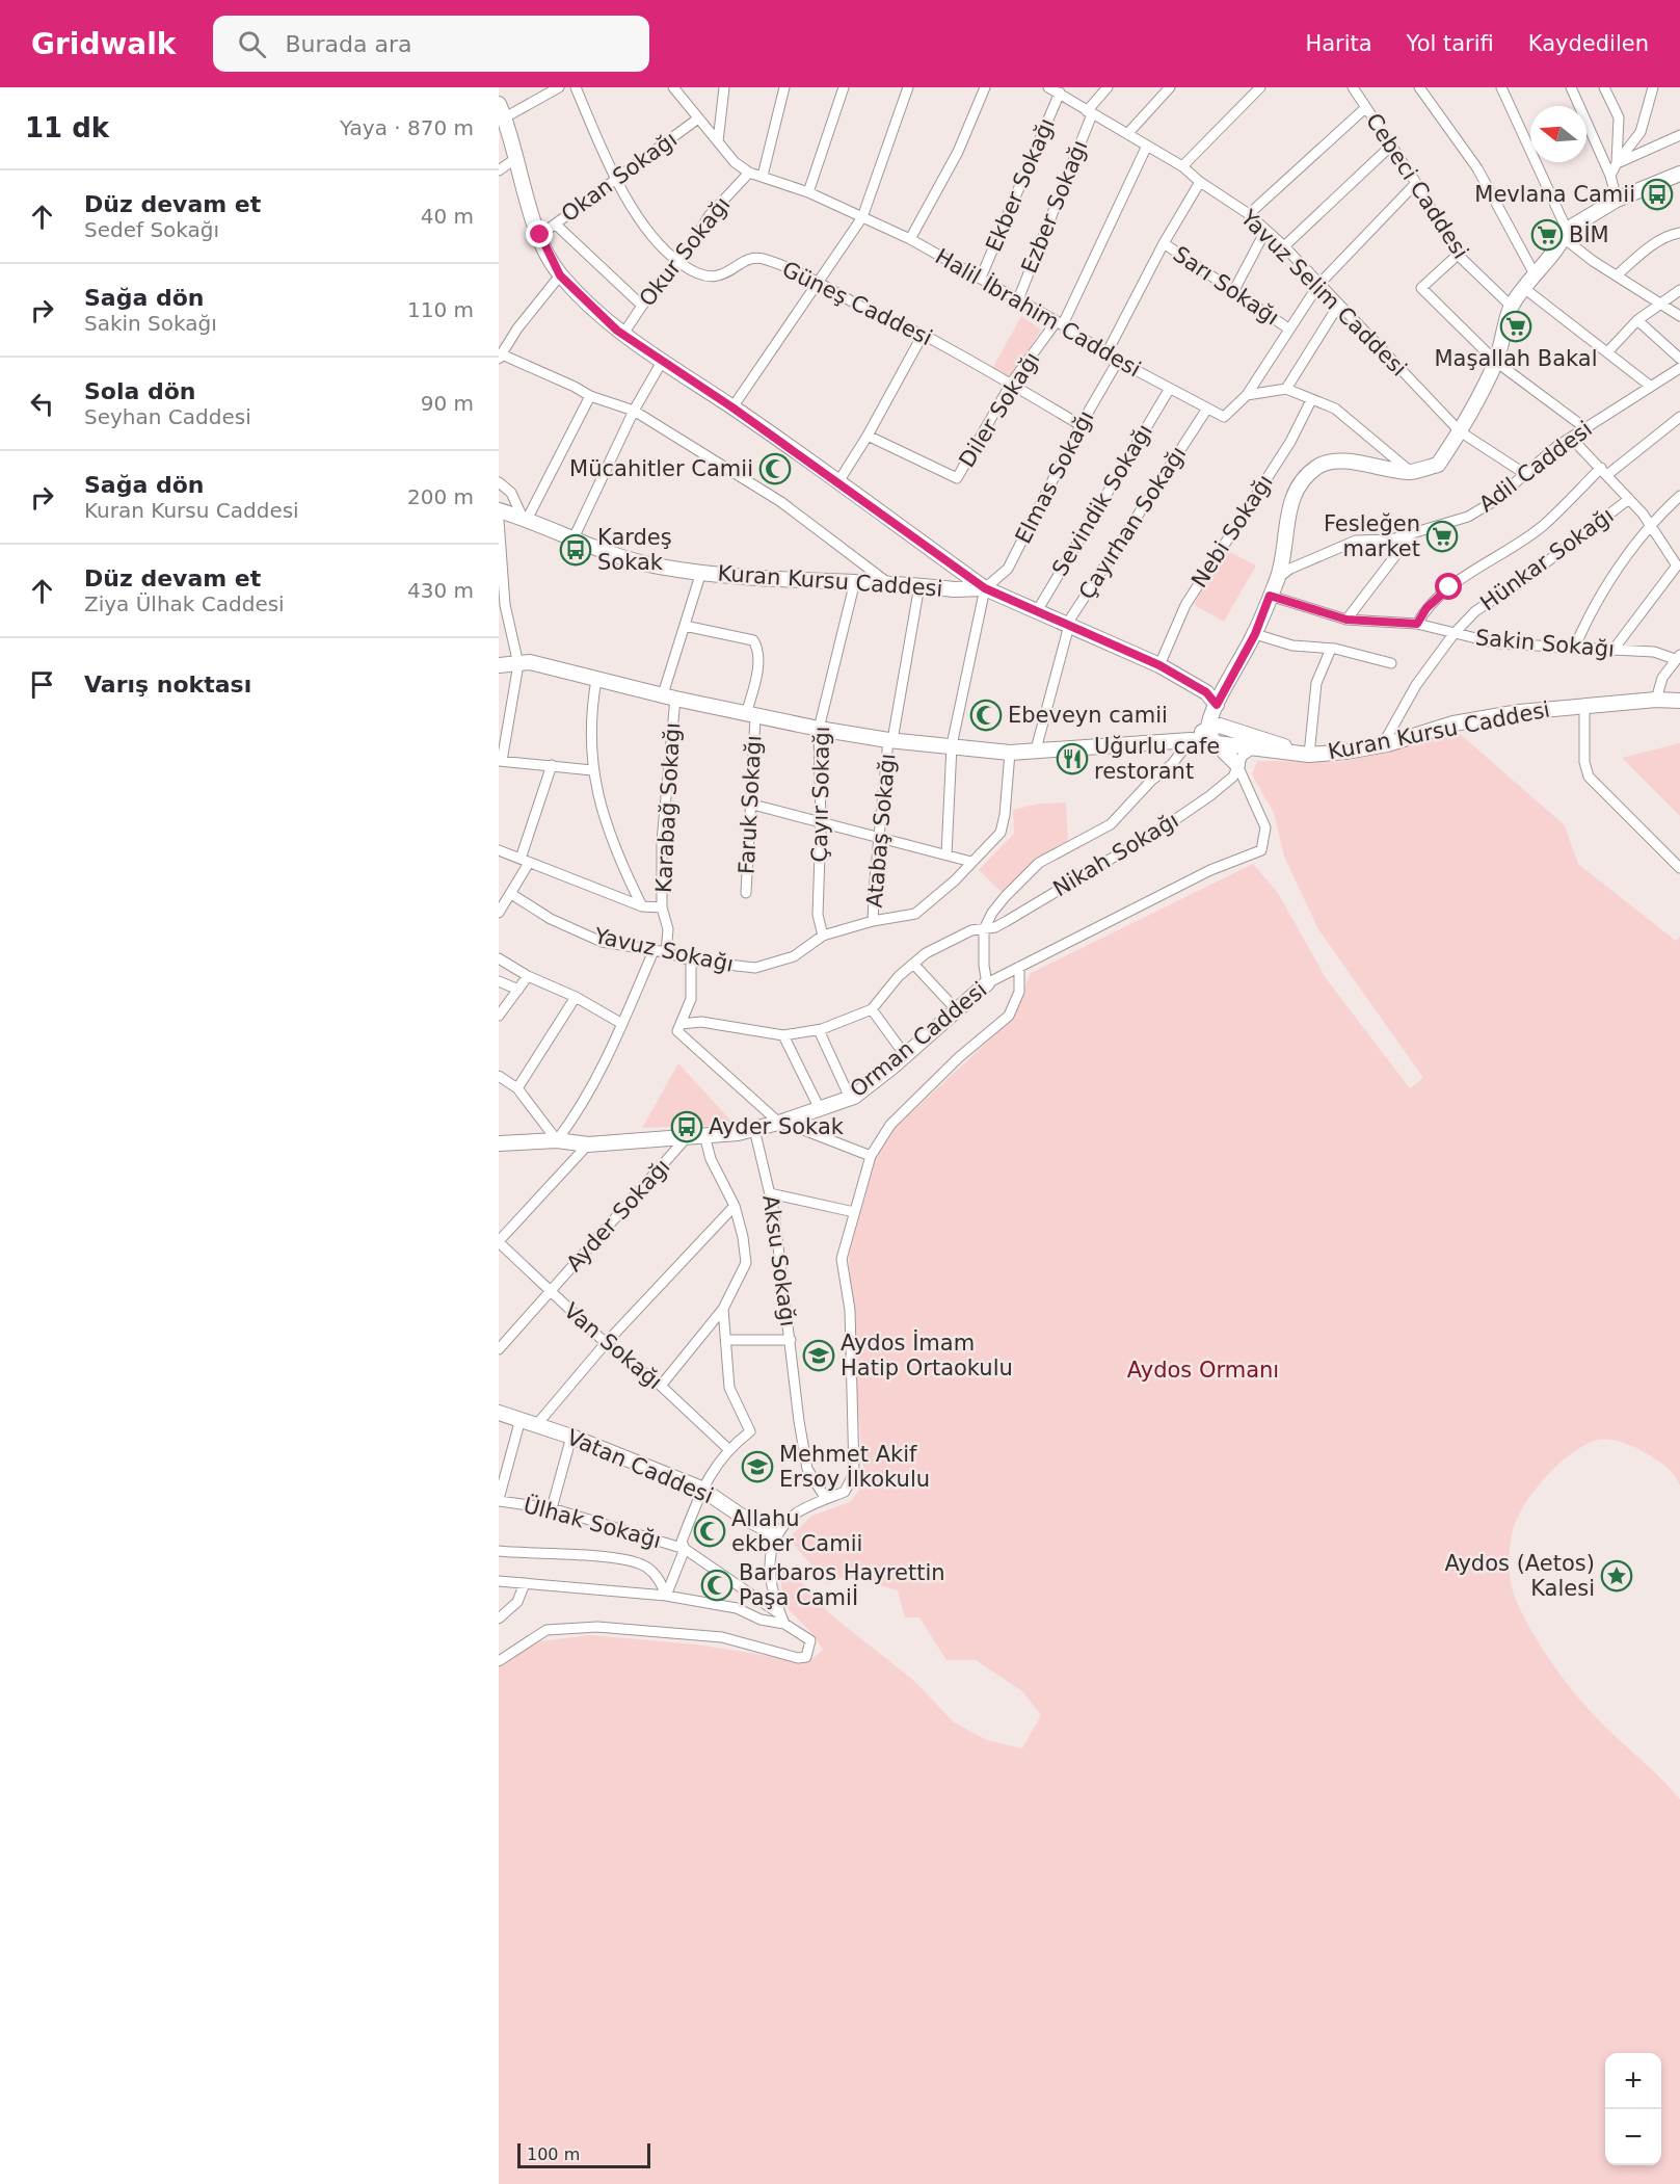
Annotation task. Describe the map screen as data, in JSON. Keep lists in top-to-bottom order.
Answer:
{
  "streets": {
    "street": [
      "Okan Sokağı",
      "Ekber Sokağı",
      "Cebeci Caddesi",
      "Ezber Sokağı",
      "Okur Sokağı",
      "Sarı Sokağı",
      "Yavuz Selim Caddesi",
      "Güneş Caddesi",
      "Halil İbrahim Caddesi",
      "Diler Sokağı",
      "Adil Caddesi",
      "Elmas Sokağı",
      "Sevindik Sokağı",
      "Çayırhan Sokağı",
      "Nebi Sokağı",
      "Hünkar Sokağı",
      "Kuran Kursu Caddesi",
      "Sakin Sokağı",
      "Çayır Sokağı",
      "Faruk Sokağı",
      "Karabağ Sokağı",
      "Atabaş Sokağı",
      "Nikah Sokağı",
      "Yavuz Sokağı",
      "Orman Caddesi",
      "Ayder Sokağı",
      "Aksu Sokağı",
      "Van Sokağı",
      "Vatan Caddesi",
      "Ülhak Sokağı"
    ]
  },
  "crossings": [
    ["Okan Sokağı", "Güneş Caddesi"],
    ["Okan Sokağı", "Halil İbrahim Caddesi"],
    ["Ekber Sokağı", "Yavuz Selim Caddesi"],
    ["Ekber Sokağı", "Halil İbrahim Caddesi"],
    ["Ezber Sokağı", "Yavuz Selim Caddesi"],
    ["Ezber Sokağı", "Halil İbrahim Caddesi"],
    ["Okur Sokağı", "Güneş Caddesi"],
    ["Okur Sokağı", "Halil İbrahim Caddesi"],
    ["Yavuz Selim Caddesi", "Diler Sokağı"],
    ["Yavuz Selim Caddesi", "Adil Caddesi"],
    ["Güneş Caddesi", "Diler Sokağı"],
    ["Güneş Caddesi", "Elmas Sokağı"],
    ["Halil İbrahim Caddesi", "Diler Sokağı"],
    ["Halil İbrahim Caddesi", "Elmas Sokağı"],
    ["Halil İbrahim Caddesi", "Sevindik Sokağı"],
    ["Halil İbrahim Caddesi", "Çayırhan Sokağı"],
    ["Elmas Sokağı", "Kuran Kursu Caddesi"],
    ["Sevindik Sokağı", "Kuran Kursu Caddesi"],
    ["Çayırhan Sokağı", "Kuran Kursu Caddesi"],
    ["Nebi Sokağı", "Kuran Kursu Caddesi"],
    ["Hünkar Sokağı", "Kuran Kursu Caddesi"],
    ["Hünkar Sokağı", "Sakin Sokağı"],
    ["Kuran Kursu Caddesi", "Çayır Sokağı"],
    ["Kuran Kursu Caddesi", "Faruk Sokağı"],
    ["Kuran Kursu Caddesi", "Karabağ Sokağı"],
    ["Kuran Kursu Caddesi", "Atabaş Sokağı"],
    ["Kuran Kursu Caddesi", "Nikah Sokağı"],
    ["Kuran Kursu Caddesi", "Yavuz Sokağı"],
    ["Çayır Sokağı", "Yavuz Sokağı"],
    ["Faruk Sokağı", "Karabağ Sokağı"],
    ["Karabağ Sokağı", "Yavuz Sokağı"],
    ["Atabaş Sokağı", "Yavuz Sokağı"],
    ["Nikah Sokağı", "Orman Caddesi"],
    ["Orman Caddesi", "Ayder Sokağı"],
    ["Orman Caddesi", "Aksu Sokağı"],
    ["Ayder Sokağı", "Van Sokağı"]
  ],
  "parks": ["Aydos Ormanı"],
  "places": {
    "bus stop": ["Mevlana Camii", "Kardeş Sokak", "Ayder Sokak"],
    "supermarket": ["BİM", "Maşallah Bakal", "Fesleğen market"],
    "mosque": [
      "Mücahitler Camii",
      "Ebeveyn camii",
      "Allahu ekber Camii",
      "Barbaros Hayrettin Paşa Camiİ"
    ],
    "restaurant": ["Uğurlu cafe restorant"],
    "school or university": ["Aydos İmam Hatip Ortaokulu", "Mehmet Akif Ersoy İlkokulu"],
    "place": ["Aydos (Aetos) Kalesi"]
  },
  "scale_bar": "100 m",
  "north": "left",
  "page": {
    "header": "Gridwalk",
    "search": "Burada ara",
    "nav": ["Harita", "Yol tarifi", "Kaydedilen"],
    "heading": ["11 dk", "Yaya · 870 m"],
    "list": [
      ["Düz devam et", "Sedef Sokağı", "40 m"],
      ["Sağa dön", "Sakin Sokağı", "110 m"],
      ["Sola dön", "Seyhan Caddesi", "90 m"],
      ["Sağa dön", "Kuran Kursu Caddesi", "200 m"],
      ["Düz devam et", "Ziya Ülhak Caddesi", "430 m"],
      "Varış noktası"
    ],
    "map_buttons": ["+", "−"],
    "scale": "100 m"
  }
}
